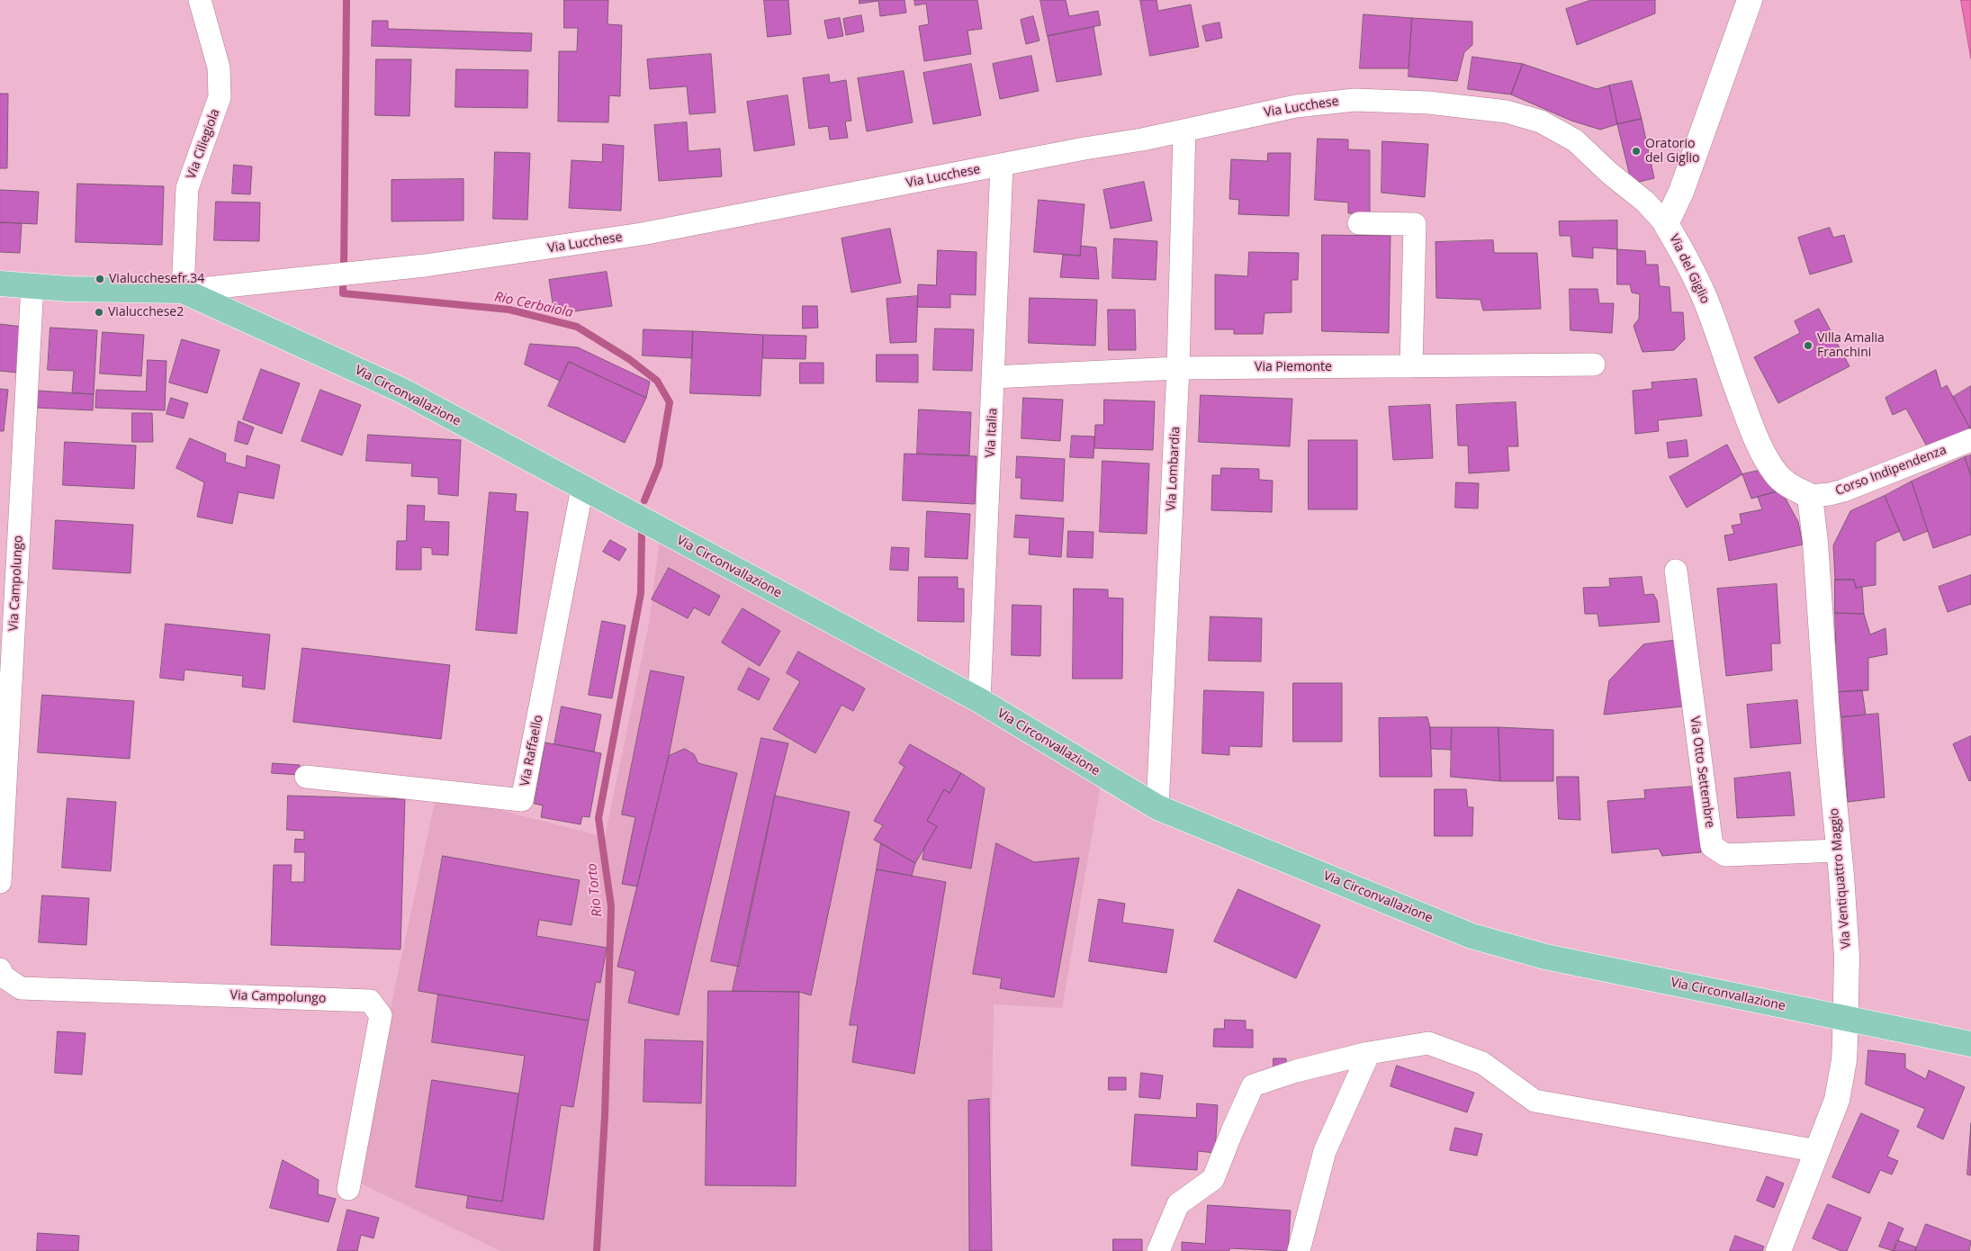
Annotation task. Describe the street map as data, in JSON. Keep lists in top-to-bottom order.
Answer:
{
  "streets": {
    "main road": ["Via Circonvallazione"],
    "street": [
      "Via Lucchese",
      "Via Ciliegiola",
      "Via del Giglio",
      "Via Piemonte",
      "Via Italia",
      "Via Lombardia",
      "Corso Indipendenza",
      "Via Campolungo",
      "Via Raffaello",
      "Via Otto Settembre",
      "Via Ventiquattro Maggio"
    ]
  },
  "crossings": [
    ["Via Lucchese", "Via Ciliegiola"],
    ["Via Lucchese", "Via del Giglio"],
    ["Via Lucchese", "Via Circonvallazione"],
    ["Via Lucchese", "Via Italia"],
    ["Via Lucchese", "Via Lombardia"],
    ["Via Ciliegiola", "Via Circonvallazione"],
    ["Via del Giglio", "Corso Indipendenza"],
    ["Via del Giglio", "Via Ventiquattro Maggio"],
    ["Via Piemonte", "Via Italia"],
    ["Via Piemonte", "Via Lombardia"],
    ["Via Circonvallazione", "Via Italia"],
    ["Via Circonvallazione", "Via Lombardia"],
    ["Via Circonvallazione", "Via Raffaello"],
    ["Via Circonvallazione", "Via Ventiquattro Maggio"],
    ["Corso Indipendenza", "Via Ventiquattro Maggio"],
    ["Via Otto Settembre", "Via Ventiquattro Maggio"]
  ],
  "water": ["Rio Cerbaiola", "Rio Torto"],
  "places": [
    "Oratorio del Giglio",
    "Vialucchesefr.34",
    "Vialucchese2",
    "Villa Amalia Franchini"
  ]
}
